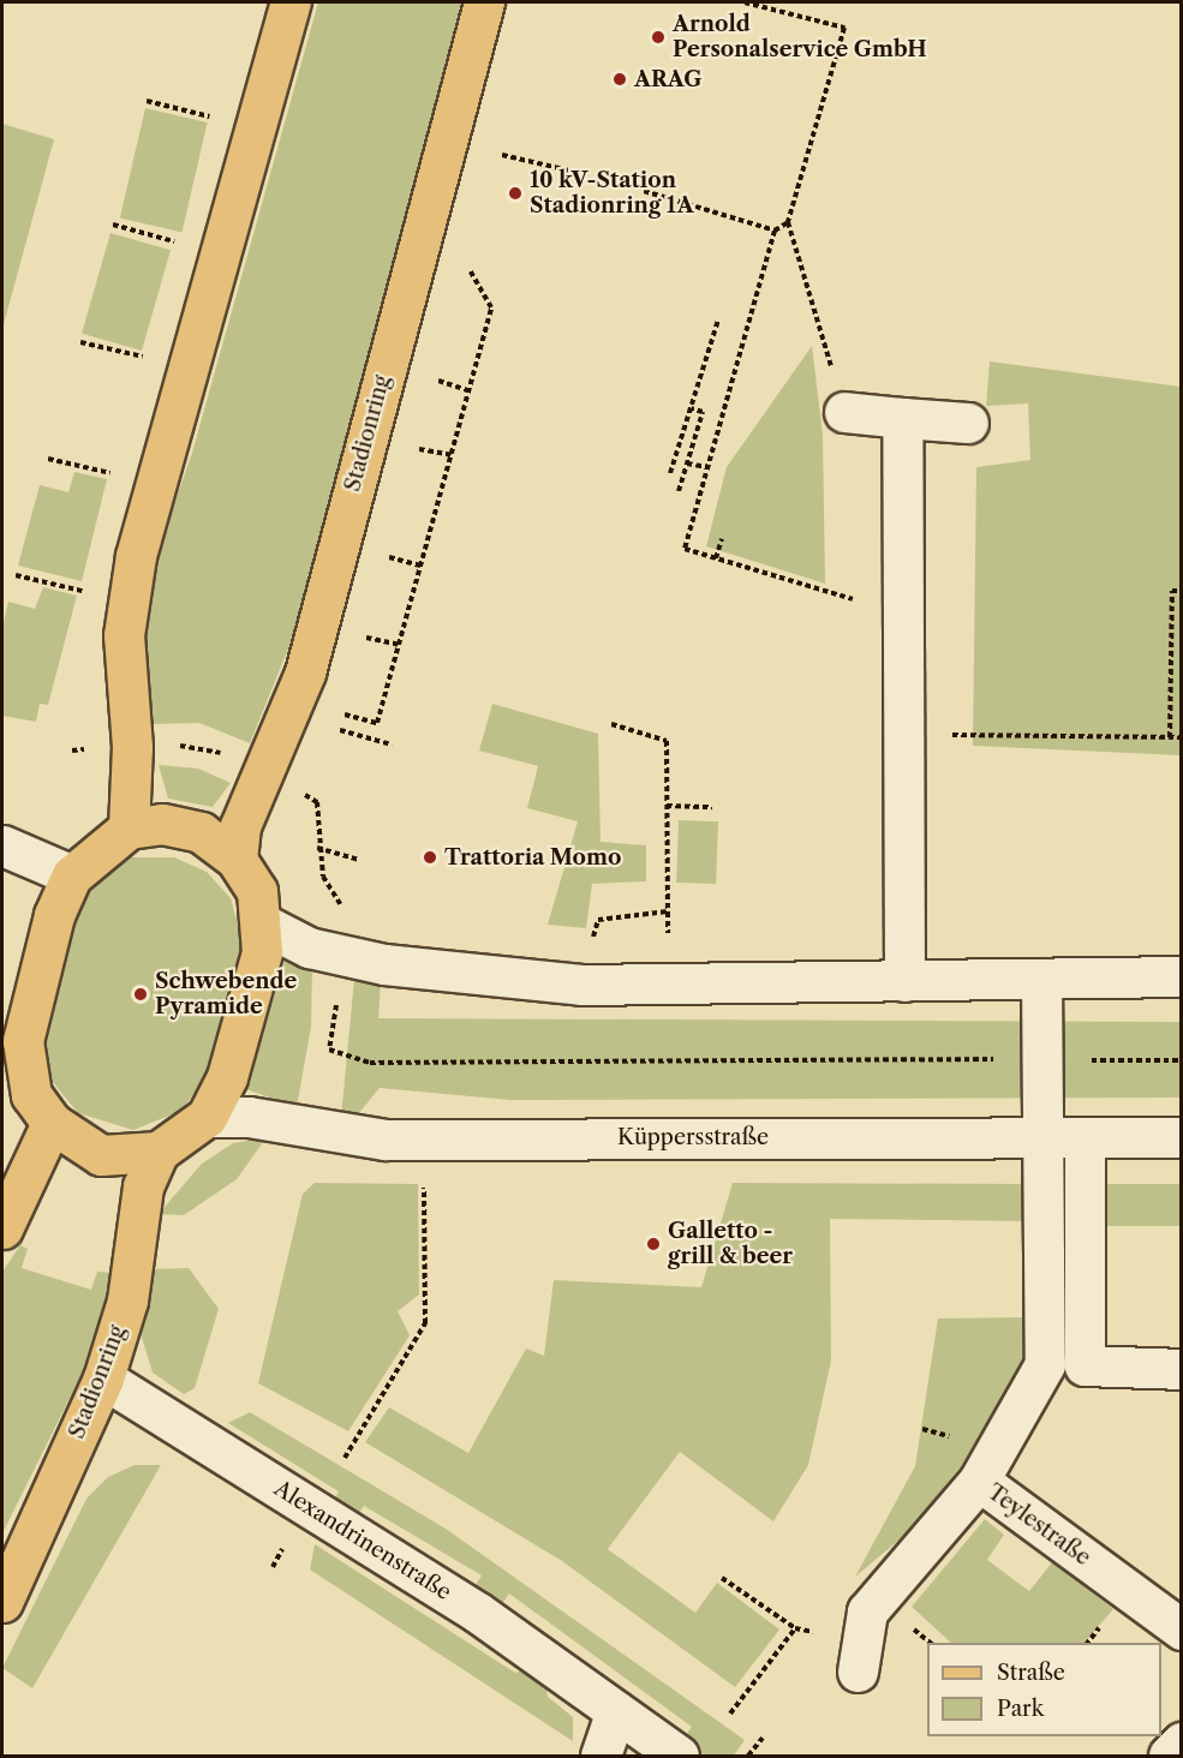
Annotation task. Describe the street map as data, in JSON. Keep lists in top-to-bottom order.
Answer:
{
  "streets": {
    "main road": ["Stadionring"],
    "street": ["Küppersstraße", "Teylestraße", "Alexandrinenstraße"]
  },
  "crossings": [
    ["Stadionring", "Küppersstraße"],
    ["Stadionring", "Alexandrinenstraße"],
    ["Küppersstraße", "Teylestraße"]
  ],
  "places": [
    "Arnold Personalservice GmbH",
    "ARAG",
    "10 kV-Station Stadionring 1A",
    "Trattoria Momo",
    "Schwebende Pyramide",
    "Galletto - grill & beer"
  ],
  "legend": ["Straße", "Park"]
}
